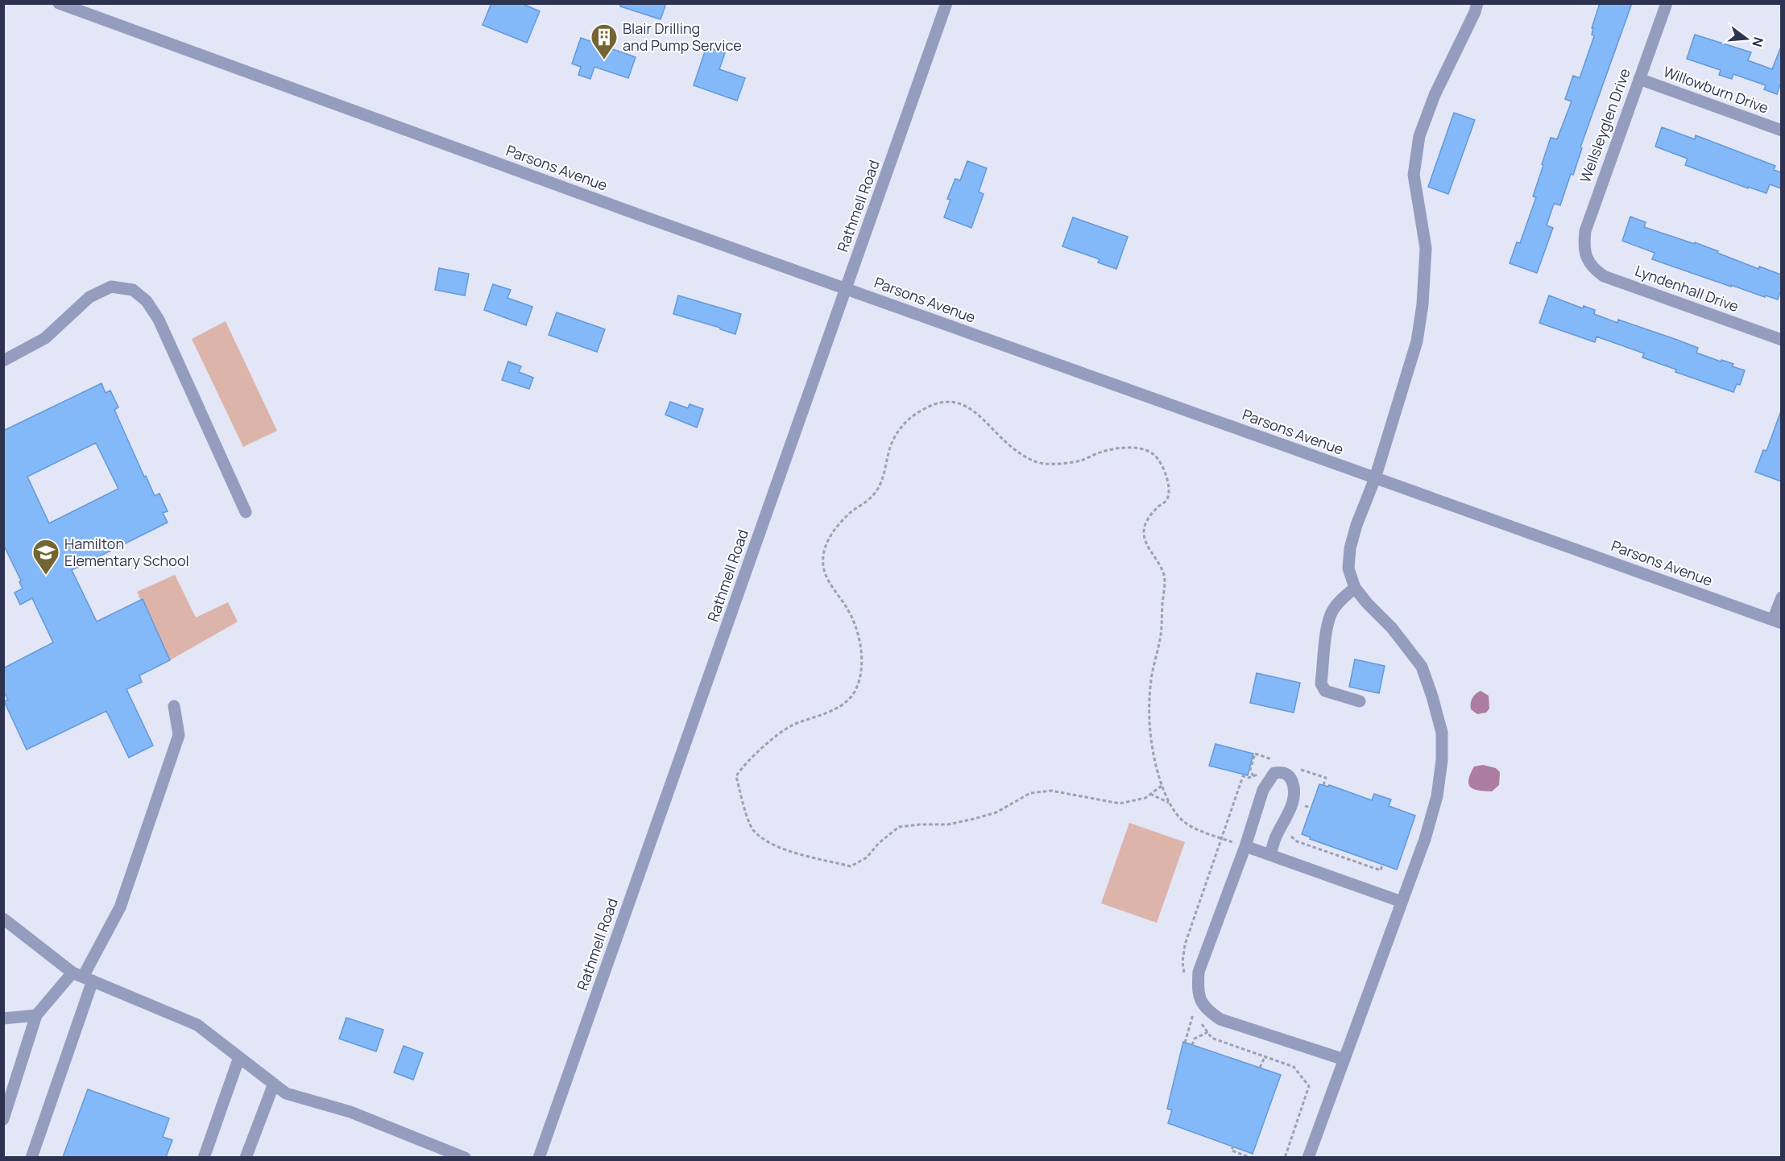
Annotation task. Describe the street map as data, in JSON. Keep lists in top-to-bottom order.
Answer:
{
  "streets": {
    "street": [
      "Willowburn Drive",
      "Wellsleyglen Drive",
      "Parsons Avenue",
      "Rathmell Road",
      "Lyndenhall Drive"
    ]
  },
  "crossings": [
    ["Willowburn Drive", "Wellsleyglen Drive"],
    ["Wellsleyglen Drive", "Lyndenhall Drive"],
    ["Parsons Avenue", "Rathmell Road"]
  ],
  "places": {
    "building": ["Blair Drilling and Pump Service"],
    "school or university": ["Hamilton Elementary School"]
  },
  "north": "right"
}
